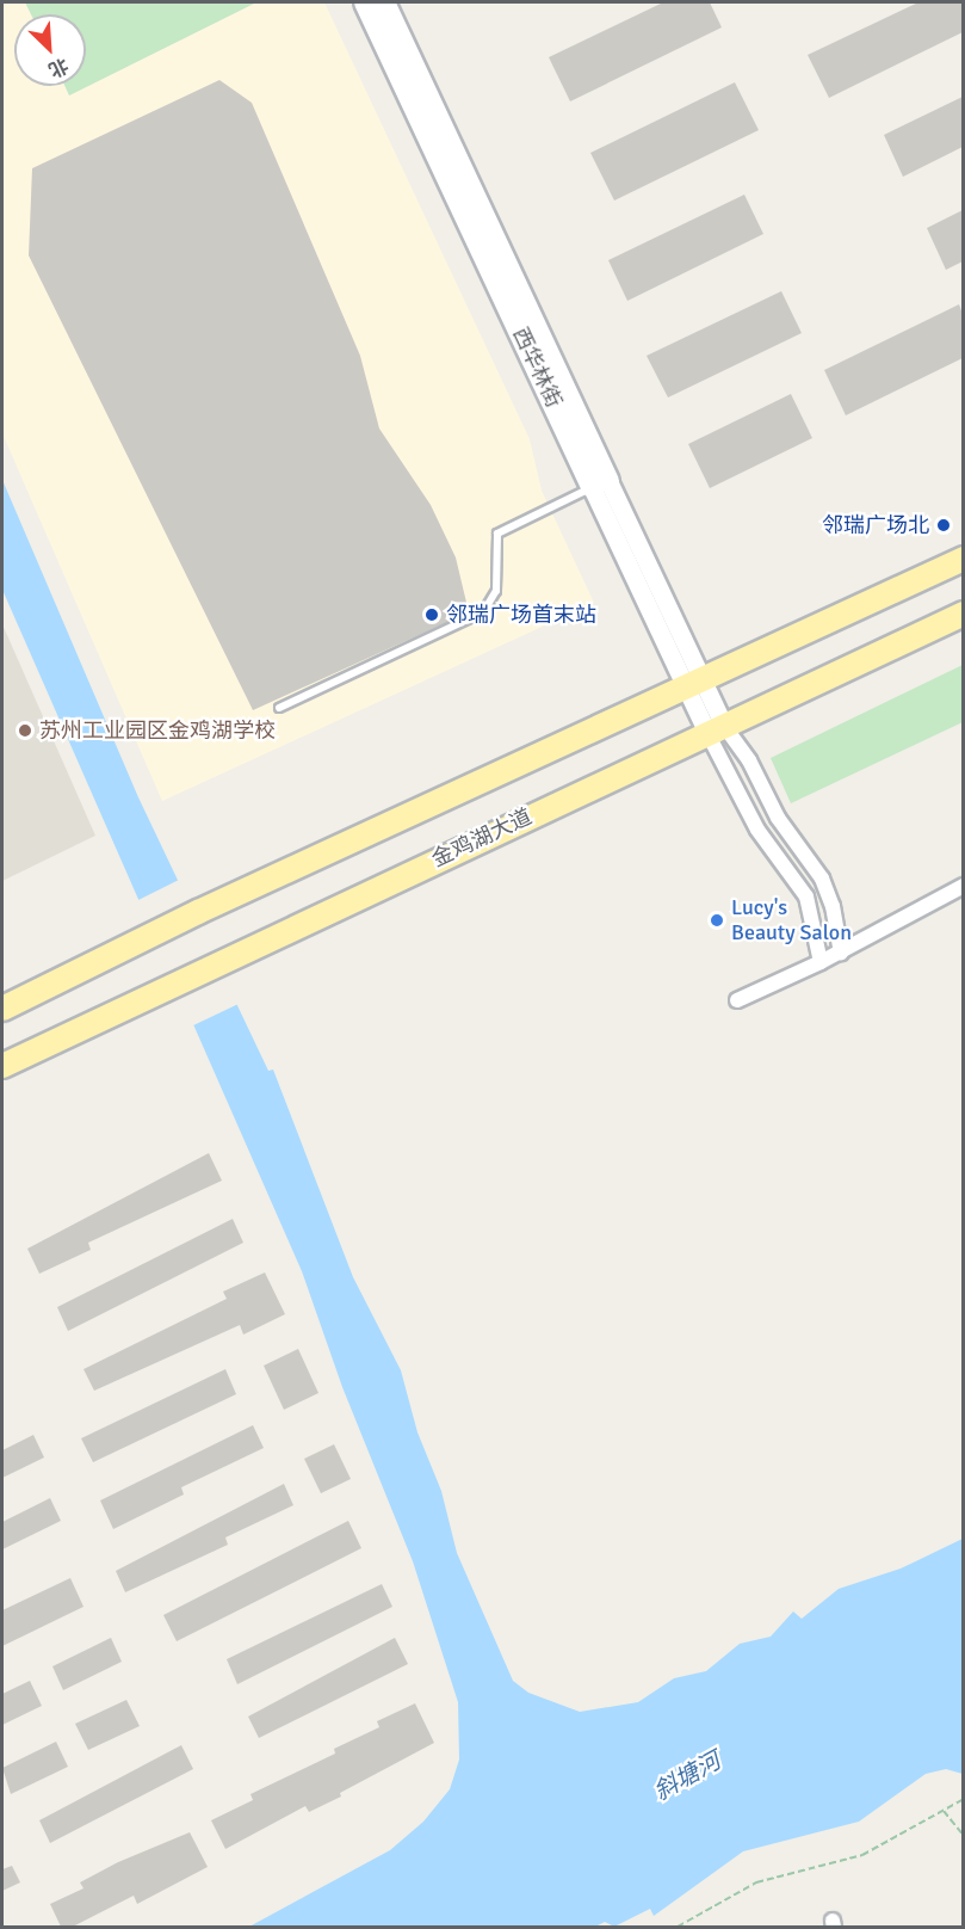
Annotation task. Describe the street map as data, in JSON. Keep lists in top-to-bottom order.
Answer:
{
  "streets": {
    "main road": ["西华林街", "金鸡湖大道"]
  },
  "crossings": [
    ["西华林街", "金鸡湖大道"]
  ],
  "water": ["斜塘河"],
  "places": [
    "邻瑞广场北",
    "邻瑞广场首末站",
    "苏州工业园区金鸡湖学校",
    "Lucy's Beauty Salon"
  ],
  "north": "bottom right"
}
